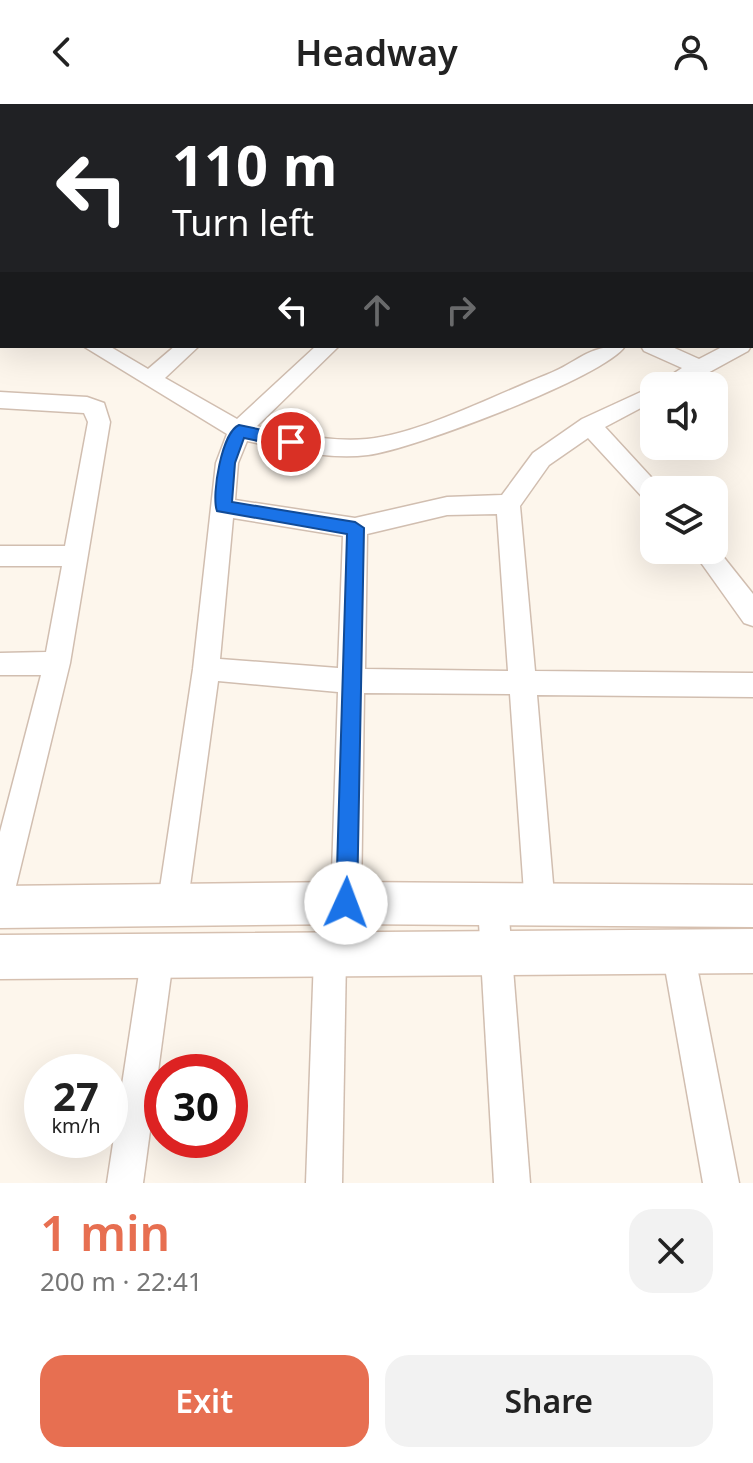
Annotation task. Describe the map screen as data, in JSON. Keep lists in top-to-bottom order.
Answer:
{
  "page": {
    "header": "Headway",
    "turn": ["110 m", "Turn left"],
    "speed": "27 km/h",
    "limit": "30",
    "heading": ["1 min", "200 m · 22:41"],
    "buttons": ["Exit", "Share"]
  }
}
